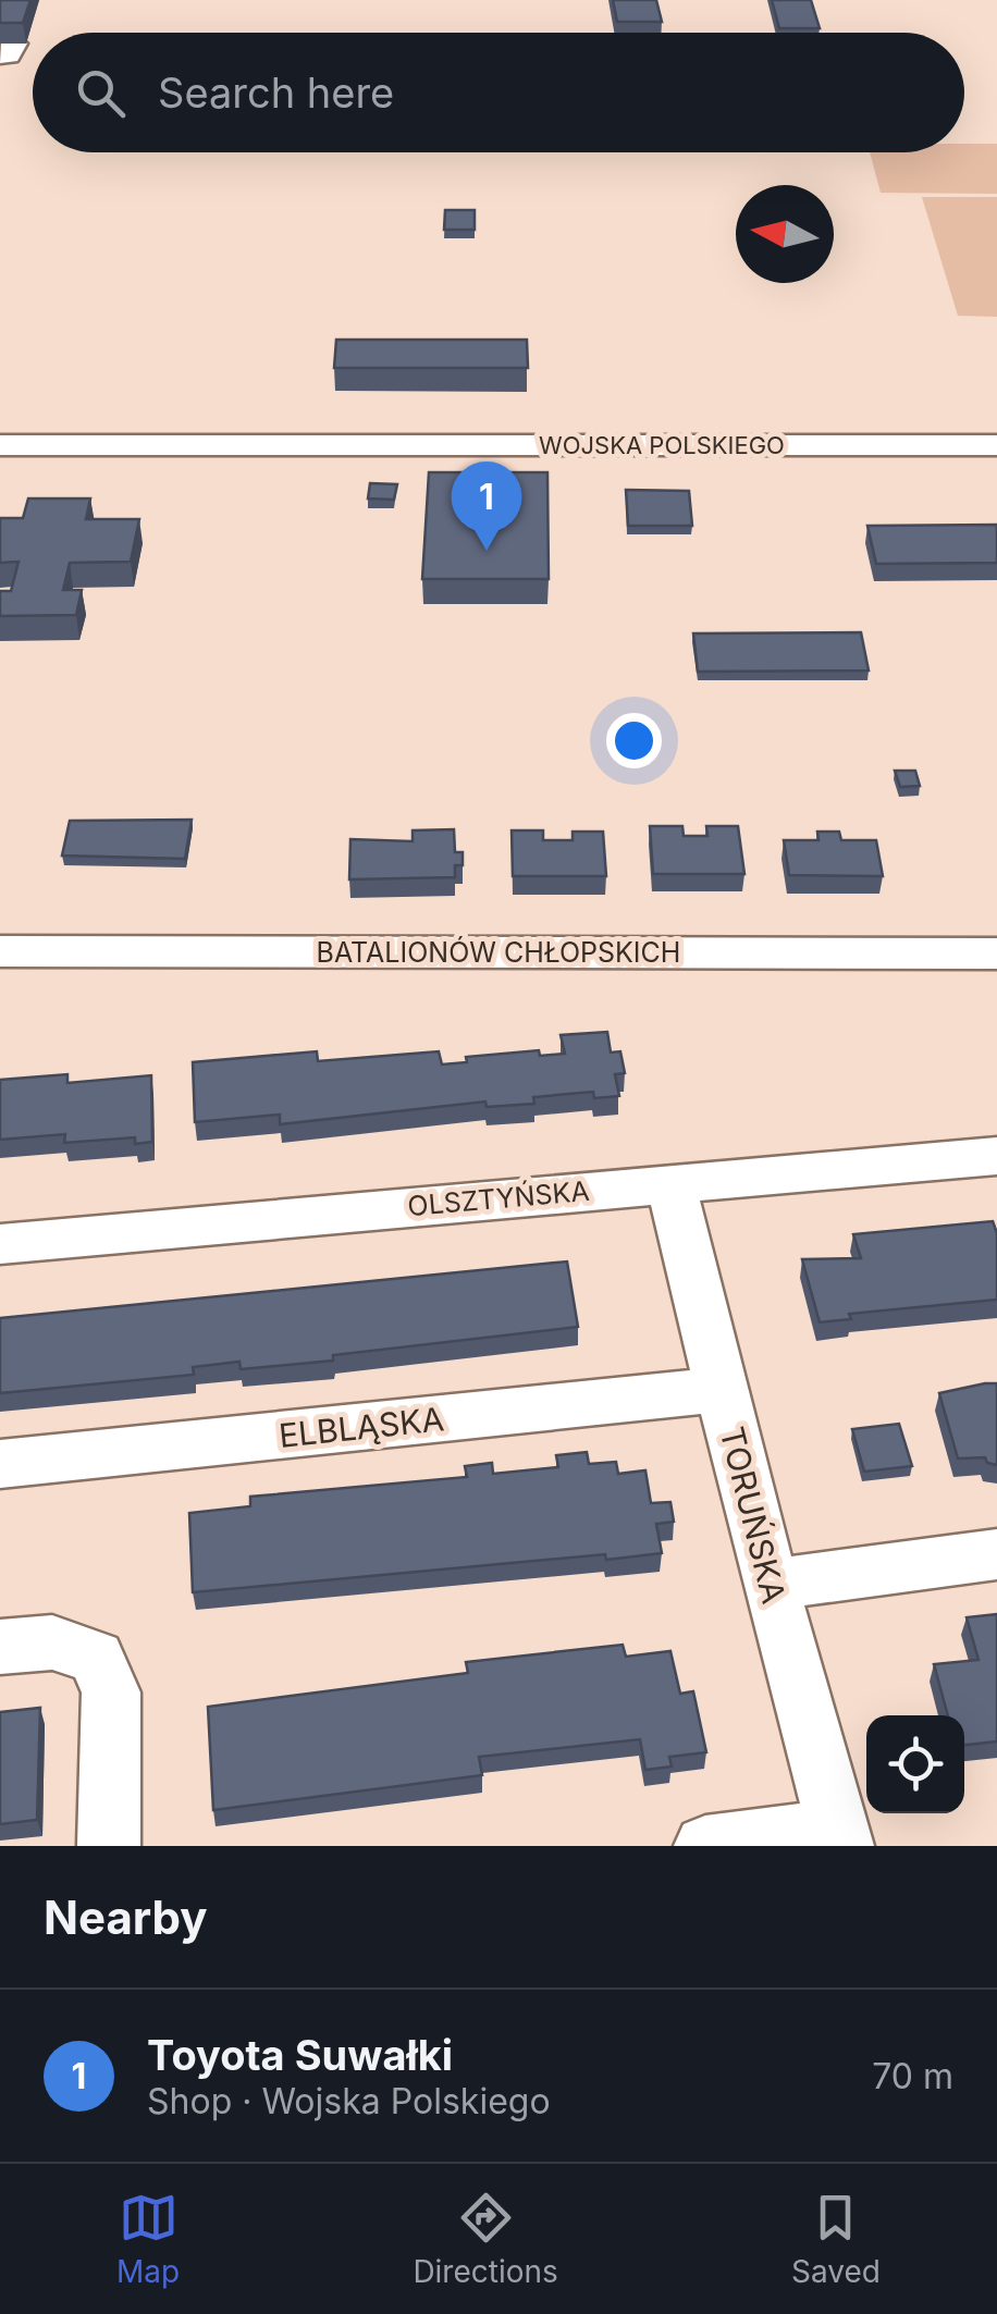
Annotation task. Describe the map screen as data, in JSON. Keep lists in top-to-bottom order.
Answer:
{
  "streets": {
    "street": [
      "WOJSKA POLSKIEGO",
      "BATALIONÓW CHŁOPSKICH",
      "OLSZTYŃSKA",
      "ELBLĄSKA",
      "TORUŃSKA"
    ]
  },
  "crossings": [
    ["OLSZTYŃSKA", "TORUŃSKA"],
    ["ELBLĄSKA", "TORUŃSKA"]
  ],
  "north": "left",
  "page": {
    "search": "Search here",
    "pins": "1",
    "heading": "Nearby",
    "list": [
      {
        "mark": "1",
        "name": "Toyota Suwałki",
        "note": "Shop · Wojska Polskiego",
        "value": "70 m"
      }
    ],
    "nav": ["Map", "Directions", "Saved"]
  }
}
